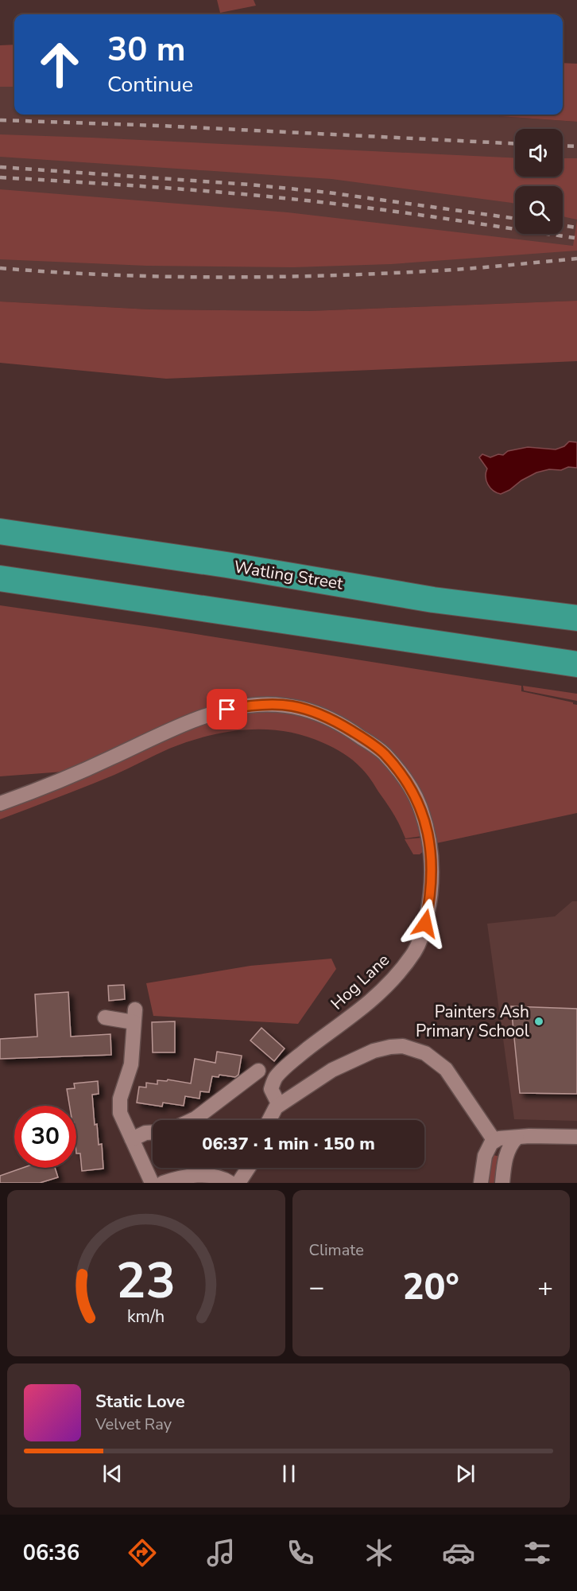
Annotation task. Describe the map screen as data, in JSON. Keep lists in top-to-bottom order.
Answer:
{
  "streets": {
    "highway": ["Watling Street"],
    "street": ["Hog Lane"]
  },
  "places": ["Painters Ash Primary School"],
  "page": {
    "turn": ["30 m", "Continue"],
    "limit": "30",
    "trip": "06:37 · 1 min · 150 m",
    "tile": "Climate",
    "heat": ["−", "20°", "+"],
    "song": ["Static Love", "Velvet Ray"],
    "tabs": "06:36",
    "gauge": ["23", "km/h"]
  }
}
